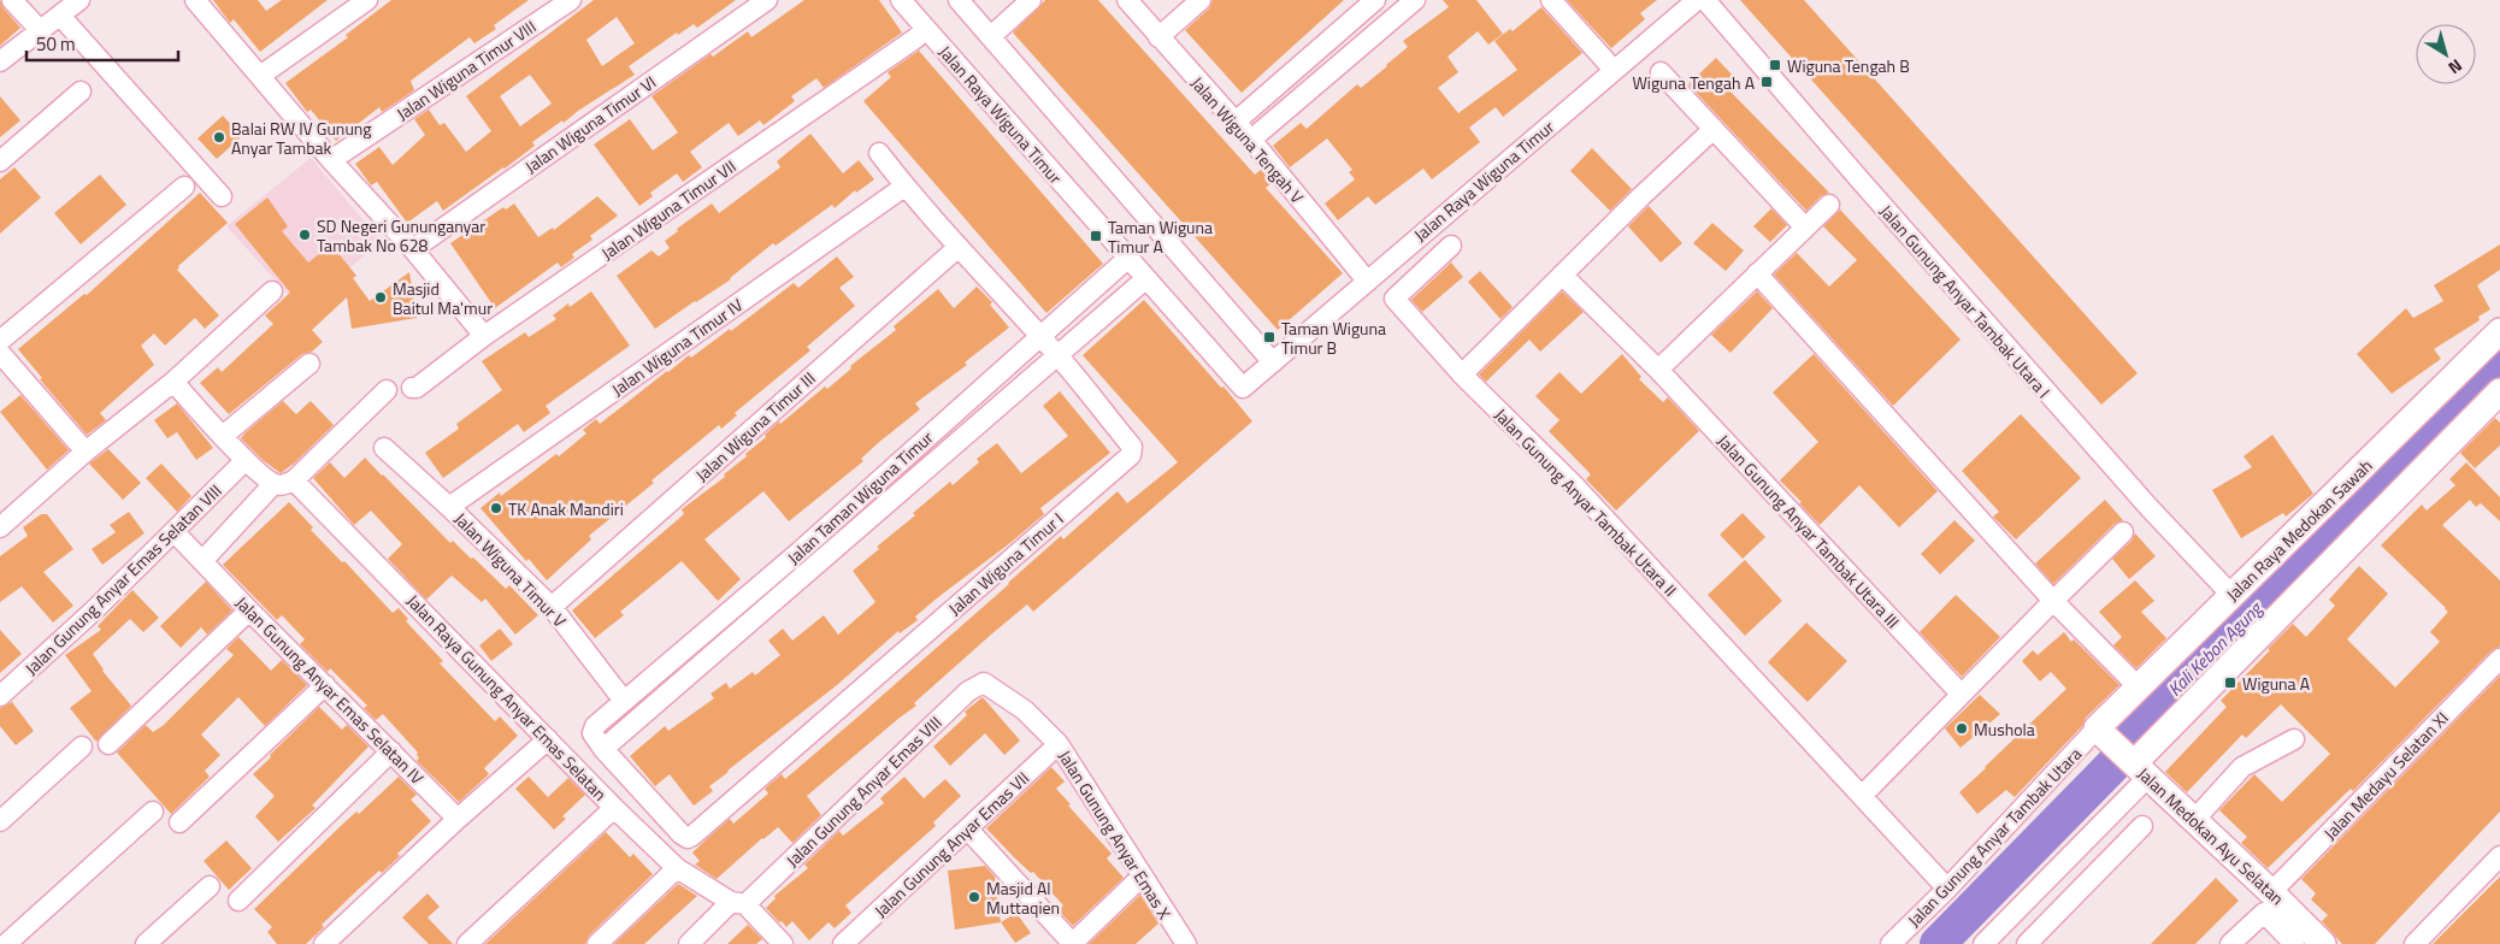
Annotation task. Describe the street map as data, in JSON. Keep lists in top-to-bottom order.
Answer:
{
  "streets": {
    "street": [
      "Jalan Wiguna Timur VIII",
      "Jalan Raya Wiguna Timur",
      "Jalan Wiguna Timur VI",
      "Jalan Wiguna Tengah V",
      "Jalan Wiguna Timur VII",
      "Jalan Gunung Anyar Tambak Utara I",
      "Jalan Wiguna Timur IV",
      "Jalan Wiguna Timur III",
      "Jalan Taman Wiguna Timur",
      "Jalan Gunung Anyar Tambak Utara II",
      "Jalan Raya Medokan Sawah",
      "Jalan Gunung Anyar Tambak Utara III",
      "Jalan Wiguna Timur I",
      "Jalan Wiguna Timur V",
      "Jalan Gunung Anyar Emas Selatan VIII",
      "Jalan Gunung Anyar Emas Selatan IV",
      "Jalan Raya Gunung Anyar Emas Selatan",
      "Jalan Medayu Selatan XI",
      "Jalan Gunung Anyar Emas VIII",
      "Jalan Gunung Anyar Emas X",
      "Jalan Medokan Ayu Selatan",
      "Jalan Gunung Anyar Tambak Utara",
      "Jalan Gunung Anyar Emas VII"
    ]
  },
  "crossings": [
    ["Jalan Raya Wiguna Timur", "Jalan Wiguna Tengah V"],
    ["Jalan Raya Wiguna Timur", "Jalan Wiguna Timur VII"],
    ["Jalan Raya Wiguna Timur", "Jalan Taman Wiguna Timur"],
    ["Jalan Gunung Anyar Tambak Utara I", "Jalan Raya Medokan Sawah"],
    ["Jalan Wiguna Timur IV", "Jalan Wiguna Timur I"],
    ["Jalan Wiguna Timur IV", "Jalan Wiguna Timur V"],
    ["Jalan Wiguna Timur III", "Jalan Wiguna Timur I"],
    ["Jalan Wiguna Timur III", "Jalan Wiguna Timur V"],
    ["Jalan Taman Wiguna Timur", "Jalan Wiguna Timur I"],
    ["Jalan Taman Wiguna Timur", "Jalan Wiguna Timur V"],
    ["Jalan Gunung Anyar Tambak Utara II", "Jalan Gunung Anyar Tambak Utara"],
    ["Jalan Raya Medokan Sawah", "Jalan Medokan Ayu Selatan"],
    ["Jalan Raya Medokan Sawah", "Jalan Gunung Anyar Tambak Utara"],
    ["Jalan Gunung Anyar Emas Selatan VIII", "Jalan Gunung Anyar Emas Selatan IV"],
    ["Jalan Raya Gunung Anyar Emas Selatan", "Jalan Gunung Anyar Emas VIII"],
    ["Jalan Medayu Selatan XI", "Jalan Medokan Ayu Selatan"],
    ["Jalan Gunung Anyar Emas VIII", "Jalan Gunung Anyar Emas X"],
    ["Jalan Gunung Anyar Emas X", "Jalan Gunung Anyar Emas VII"],
    ["Jalan Medokan Ayu Selatan", "Jalan Gunung Anyar Tambak Utara"]
  ],
  "water": ["Kali Kebon Agung"],
  "places": {
    "transit": [
      "Wiguna Tengah B",
      "Wiguna Tengah A",
      "Taman Wiguna Timur A",
      "Taman Wiguna Timur B",
      "Wiguna A"
    ],
    "other": [
      "Balai RW IV Gunung Anyar Tambak",
      "SD Negeri Gununganyar Tambak No 628",
      "Masjid Baitul Ma'mur",
      "TK Anak Mandiri",
      "Mushola",
      "Masjid Al Muttaqien"
    ]
  },
  "scale_bar": "50 m",
  "north": "bottom right"
}
